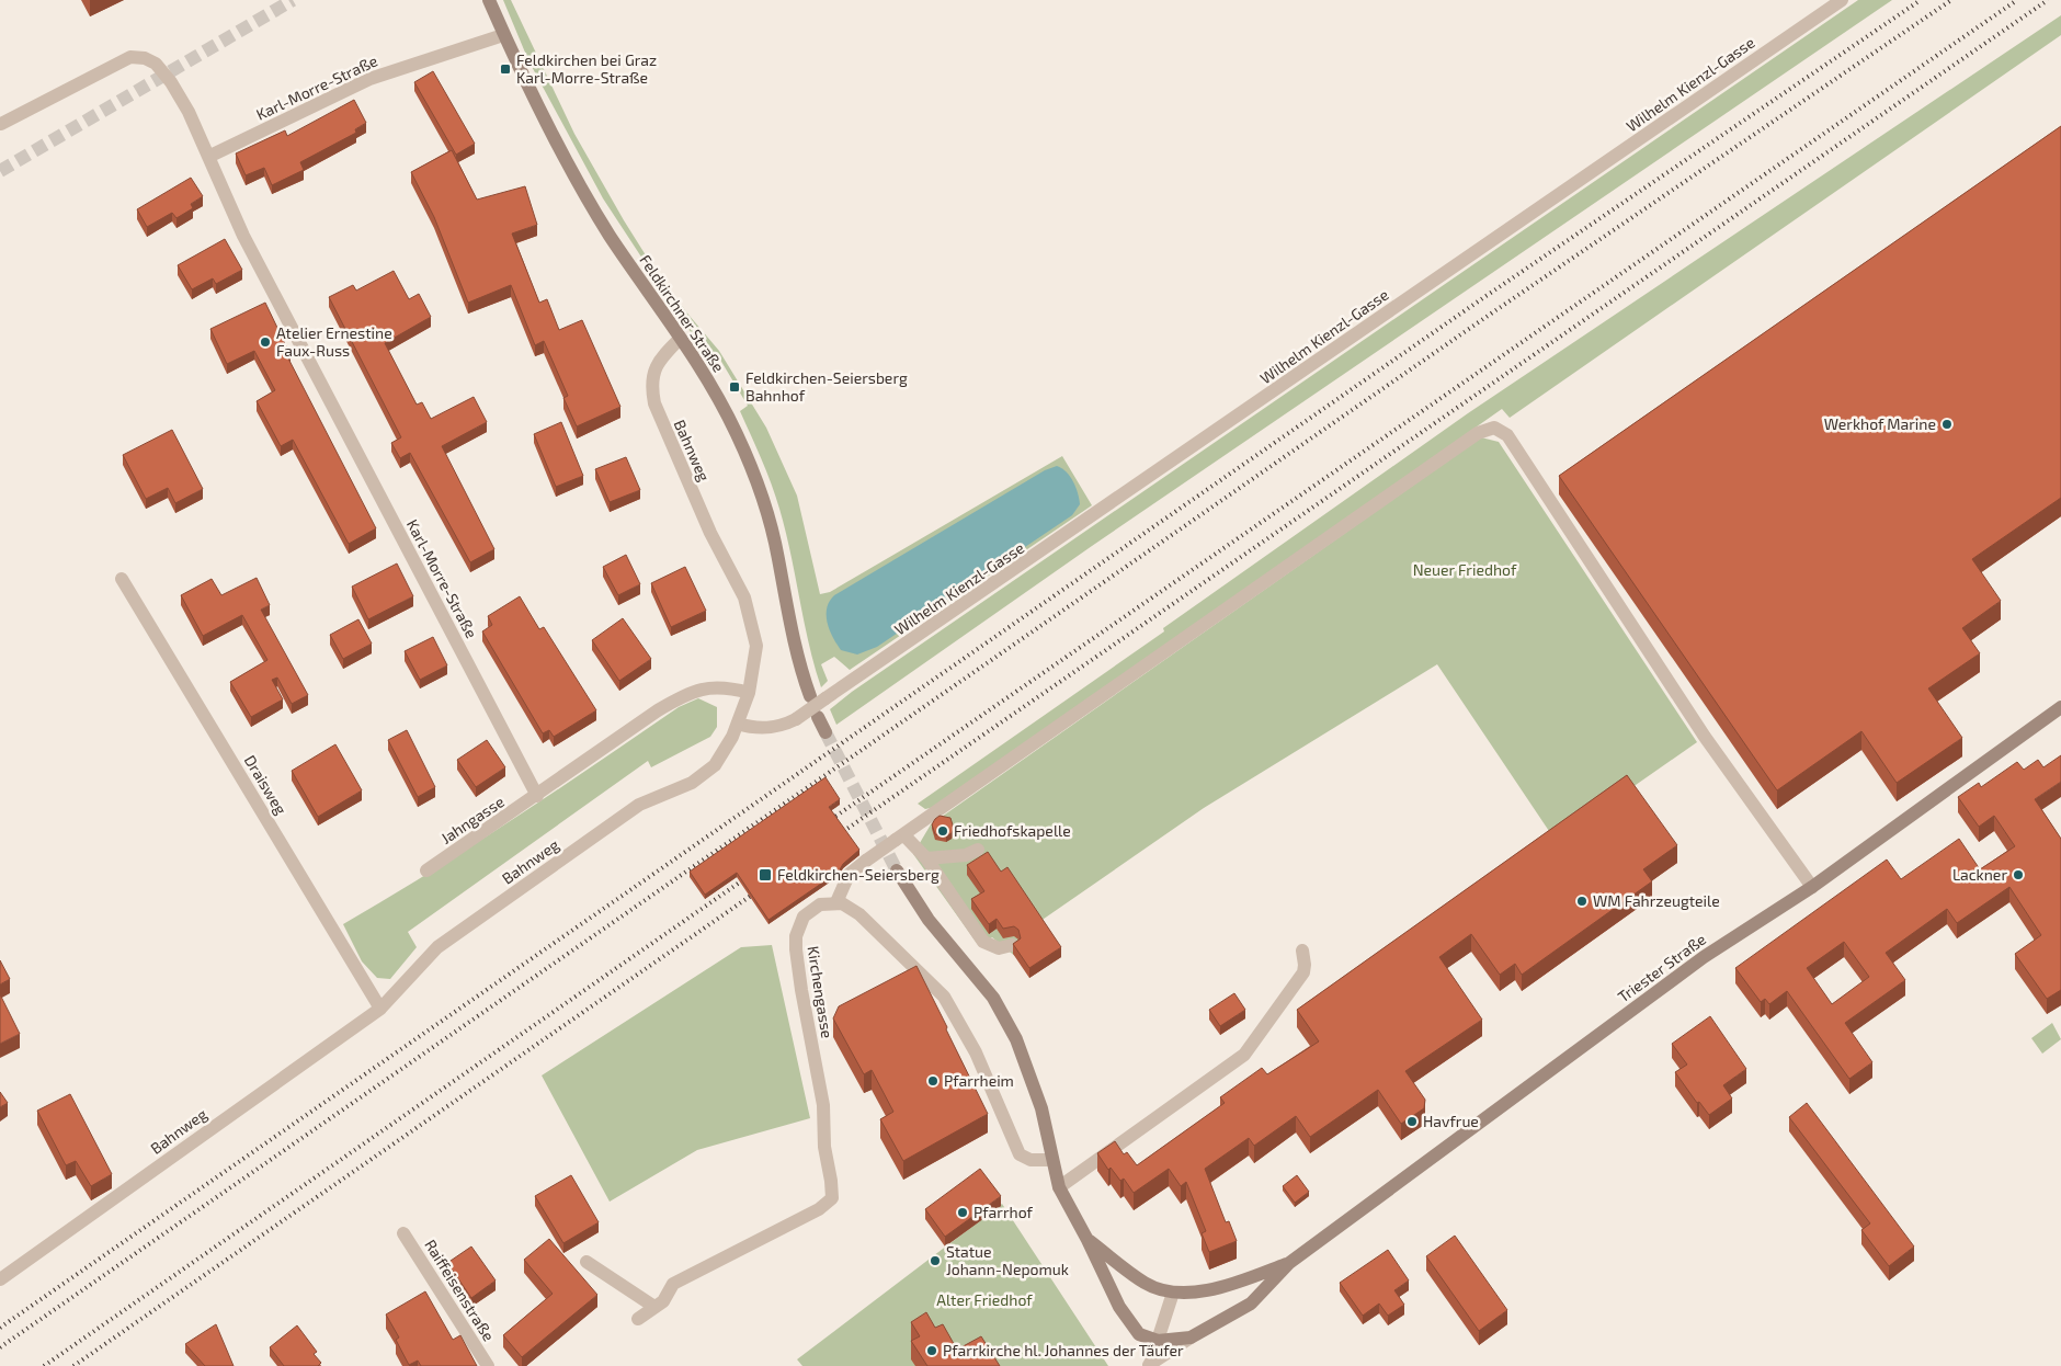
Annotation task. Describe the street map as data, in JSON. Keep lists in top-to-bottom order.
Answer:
{
  "streets": {
    "street": [
      "Wilhelm Kienzl-Gasse",
      "Karl-Morre-Straße",
      "Feldkirchner Straße",
      "Bahnweg",
      "Draisweg",
      "Jahngasse",
      "Triester Straße",
      "Kirchengasse",
      "Raiffeisenstraße"
    ]
  },
  "crossings": [
    ["Wilhelm Kienzl-Gasse", "Bahnweg"],
    ["Karl-Morre-Straße", "Feldkirchner Straße"],
    ["Karl-Morre-Straße", "Jahngasse"],
    ["Feldkirchner Straße", "Bahnweg"],
    ["Bahnweg", "Draisweg"]
  ],
  "parks": ["Neuer Friedhof", "Alter Friedhof"],
  "places": {
    "transit": ["Feldkirchen bei Graz Karl-Morre-Straße", "Feldkirchen-Seiersberg Bahnhof", "Feldkirchen-Seiersberg"],
    "other": [
      "Atelier Ernestine Faux-Russ",
      "Werkhof Marine",
      "Friedhofskapelle",
      "Lackner",
      "WM Fahrzeugteile",
      "Pfarrheim",
      "Havfrue",
      "Pfarrhof",
      "Statue Johann-Nepomuk",
      "Pfarrkirche hl. Johannes der Täufer"
    ]
  }
}
